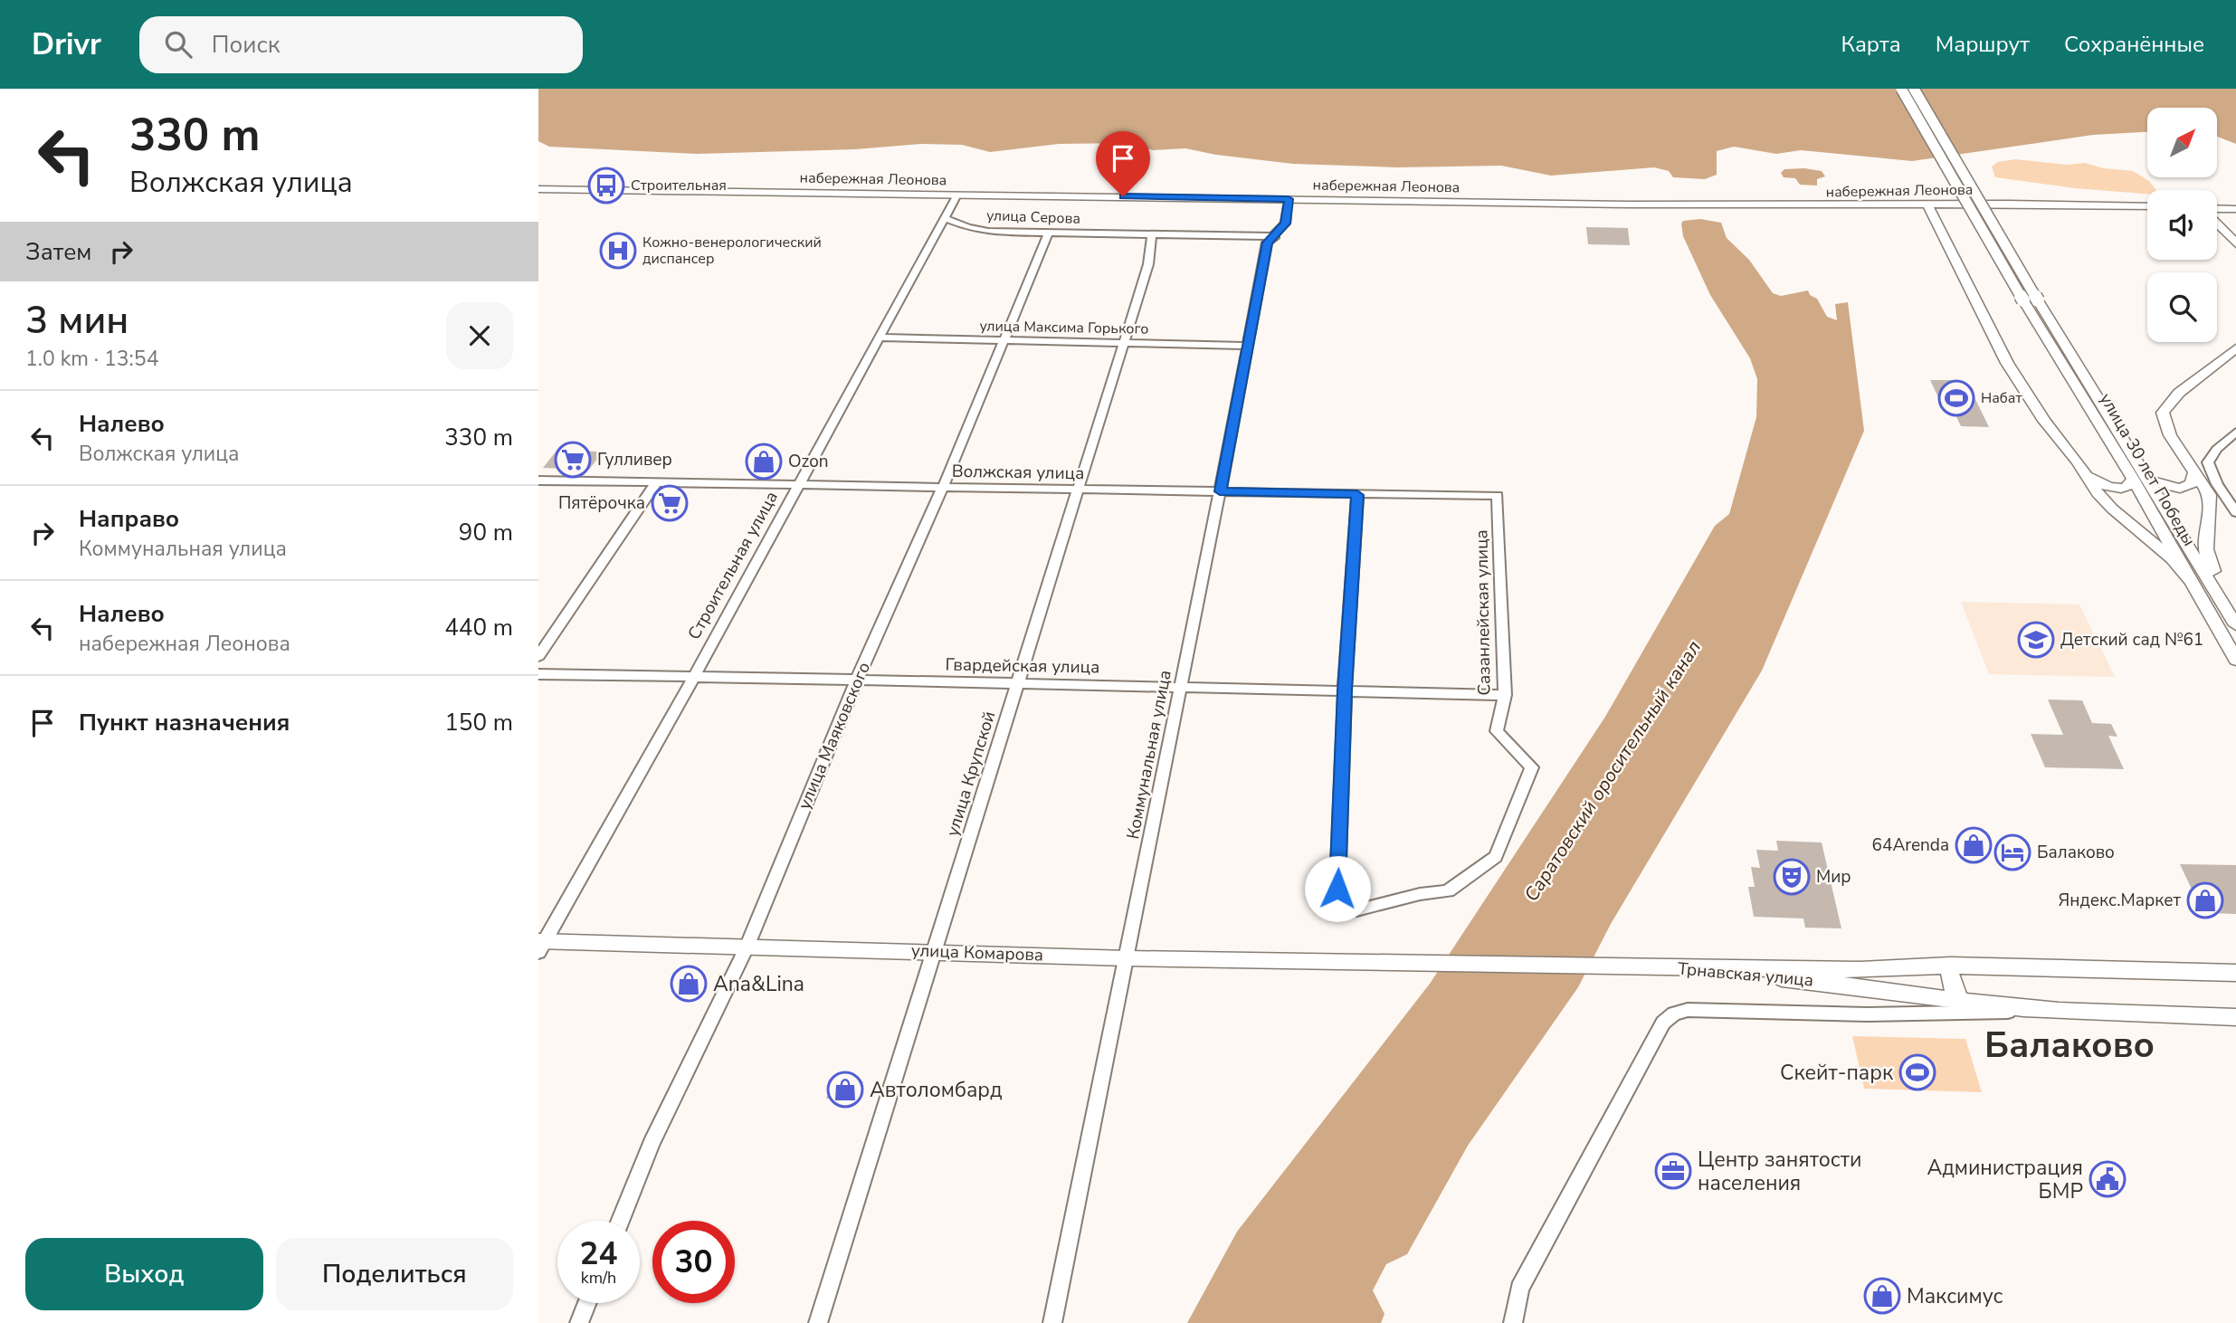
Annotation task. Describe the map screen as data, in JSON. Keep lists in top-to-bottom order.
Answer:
{
  "streets": {
    "main road": [
      "набережная Леонова",
      "улица 30 лет Победы",
      "улица Комарова",
      "Трнавская улица"
    ],
    "street": [
      "улица Серова",
      "улица Максима Горького",
      "Волжская улица",
      "Строительная улица",
      "Сазанлейская улица",
      "Гвардейская улица",
      "улица Маяковского",
      "Коммунальная улица",
      "улица Крупской"
    ]
  },
  "crossings": [
    ["набережная Леонова", "Строительная улица"],
    ["набережная Леонова", "Коммунальная улица"],
    ["улица Серова", "Строительная улица"],
    ["улица Серова", "улица Маяковского"],
    ["улица Серова", "Коммунальная улица"],
    ["улица Серова", "улица Крупской"],
    ["улица Максима Горького", "Строительная улица"],
    ["улица Максима Горького", "улица Маяковского"],
    ["улица Максима Горького", "Коммунальная улица"],
    ["улица Максима Горького", "улица Крупской"],
    ["Волжская улица", "Строительная улица"],
    ["Волжская улица", "Сазанлейская улица"],
    ["Волжская улица", "улица Маяковского"],
    ["Волжская улица", "Коммунальная улица"],
    ["Волжская улица", "улица Крупской"],
    ["Строительная улица", "Гвардейская улица"],
    ["Строительная улица", "улица Комарова"],
    ["Сазанлейская улица", "Гвардейская улица"],
    ["Гвардейская улица", "улица Маяковского"],
    ["Гвардейская улица", "Коммунальная улица"],
    ["Гвардейская улица", "улица Крупской"],
    ["улица Маяковского", "улица Комарова"],
    ["Коммунальная улица", "улица Комарова"],
    ["улица Крупской", "улица Комарова"],
    ["улица Комарова", "Трнавская улица"]
  ],
  "districts": ["Балаково"],
  "water": ["Саратовский оросительный канал"],
  "places": {
    "bus stop": ["Строительная"],
    "hospital": ["Кожно-венерологический диспансер"],
    "sports": ["Набат", "Скейт-парк"],
    "supermarket": ["Гулливер", "Пятёрочка"],
    "shop": [
      "Ozon",
      "64Arenda",
      "Яндекс.Маркет",
      "Ana&Lina",
      "Автоломбард",
      "Максимус"
    ],
    "school or university": ["Детский сад №61"],
    "hotel": ["Балаково"],
    "theatre": ["Мир"],
    "office": ["Центр занятости населения"],
    "public building": ["Администрация БМР"]
  },
  "north": "top right",
  "page": {
    "header": "Drivr",
    "search": "Поиск",
    "nav": ["Карта", "Маршрут", "Сохранённые"],
    "turn": ["330 m", "Волжская улица"],
    "then": "Затем",
    "heading": ["3 мин", "1.0 km · 13:54"],
    "list": [
      {
        "name": "Налево",
        "note": "Волжская улица",
        "value": "330 m"
      },
      {
        "name": "Направо",
        "note": "Коммунальная улица",
        "value": "90 m"
      },
      {
        "name": "Налево",
        "note": "набережная Леонова",
        "value": "440 m"
      },
      {
        "name": "Пункт назначения",
        "value": "150 m"
      }
    ],
    "speed": "24 km/h",
    "limit": "30",
    "buttons": ["Выход", "Поделиться"]
  }
}
